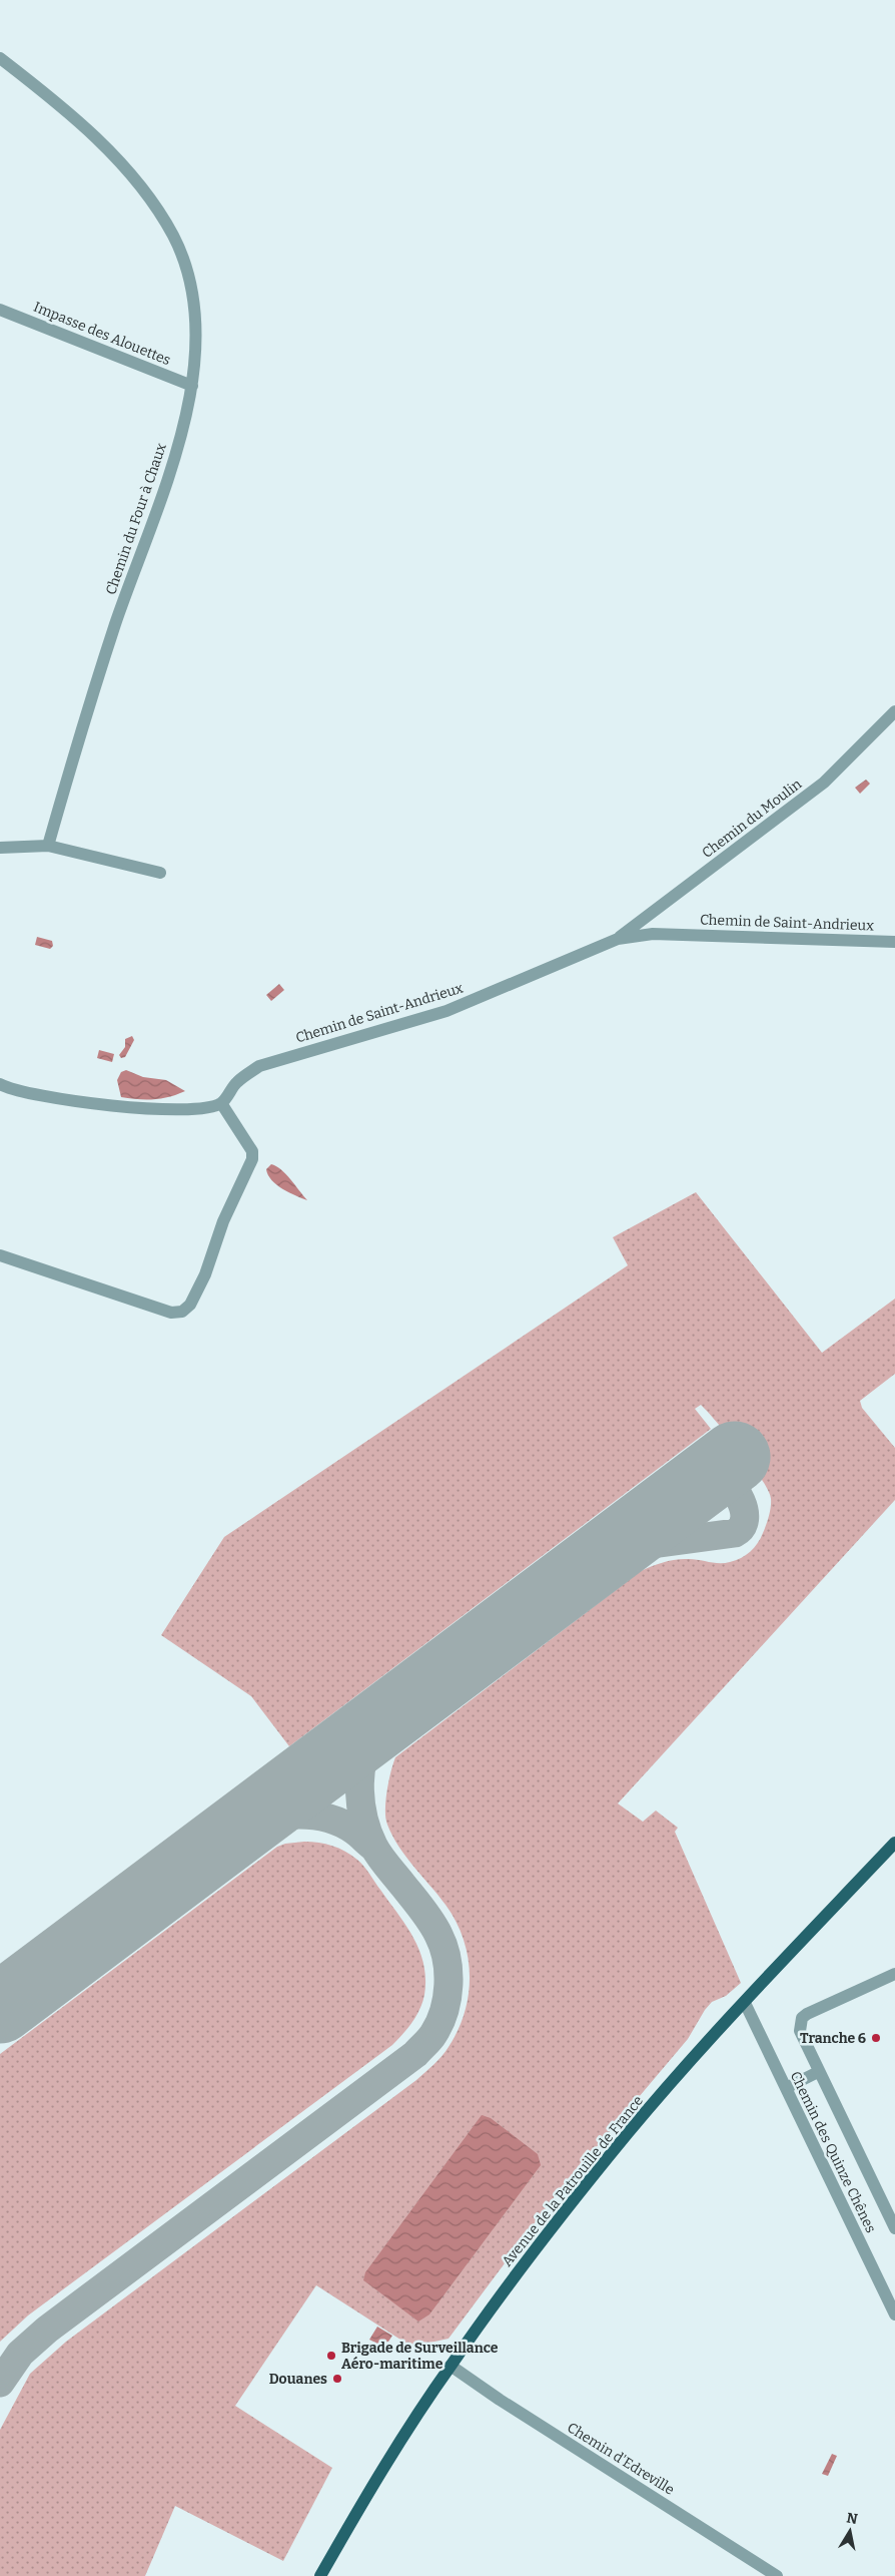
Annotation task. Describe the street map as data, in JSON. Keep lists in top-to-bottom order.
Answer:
{
  "streets": {
    "main road": ["Avenue de la Patrouille de France"],
    "street": [
      "Impasse des Alouettes",
      "Chemin du Four à Chaux",
      "Chemin du Moulin",
      "Chemin de Saint-Andrieux",
      "Chemin des Quinze Chênes",
      "Chemin d'Edreville"
    ]
  },
  "crossings": [
    ["Impasse des Alouettes", "Chemin du Four à Chaux"],
    ["Chemin du Moulin", "Chemin de Saint-Andrieux"],
    ["Chemin des Quinze Chênes", "Avenue de la Patrouille de France"],
    ["Avenue de la Patrouille de France", "Chemin d'Edreville"]
  ],
  "places": ["Tranche 6", "Brigade de Surveillance Aéro-maritime", "Douanes"],
  "north": "top"
}
